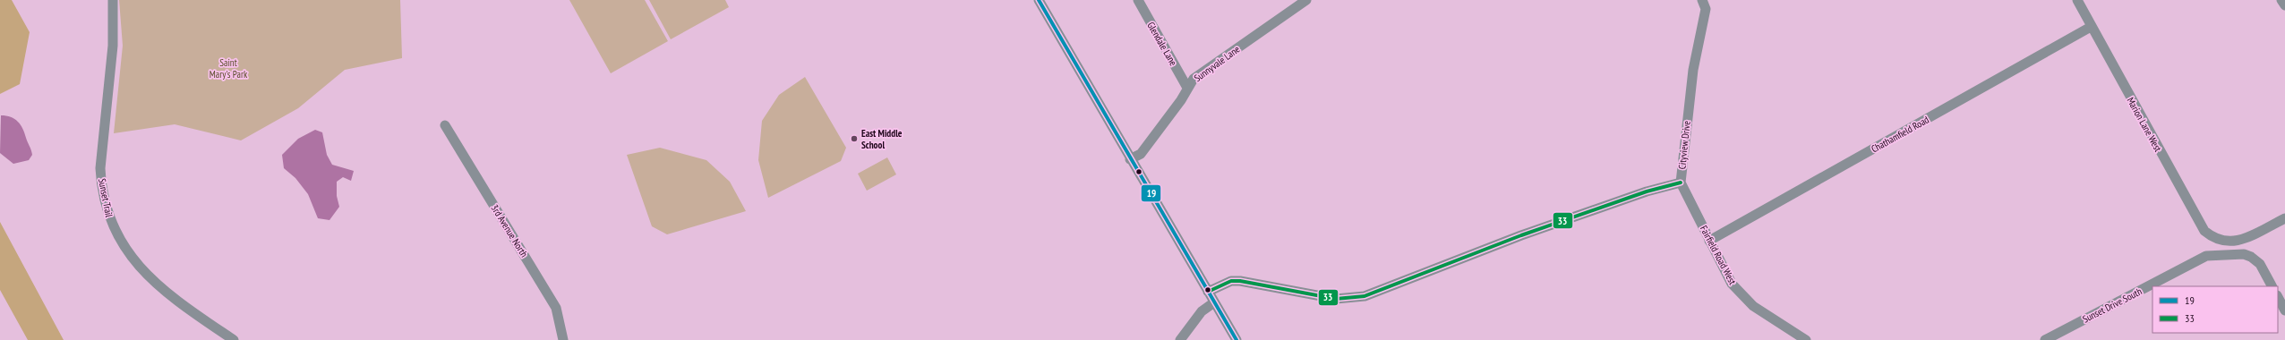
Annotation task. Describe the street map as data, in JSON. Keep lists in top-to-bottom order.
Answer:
{
  "streets": {
    "street": [
      "Glendale Lane",
      "Sunnyvale Lane",
      "Marion Lane West",
      "Chathamfield Road",
      "Cityview Drive",
      "Sunset Trail",
      "3rd Avenue North",
      "Fairfield Road West",
      "Sunset Drive South"
    ]
  },
  "crossings": [
    ["Glendale Lane", "Sunnyvale Lane"],
    ["Marion Lane West", "Chathamfield Road"],
    ["Chathamfield Road", "Fairfield Road West"],
    ["Cityview Drive", "Fairfield Road West"]
  ],
  "parks": ["Saint Mary's Park"],
  "places": ["East Middle School"],
  "lines": ["transit line 19", "transit line 33"],
  "legend": ["19", "33"]
}
